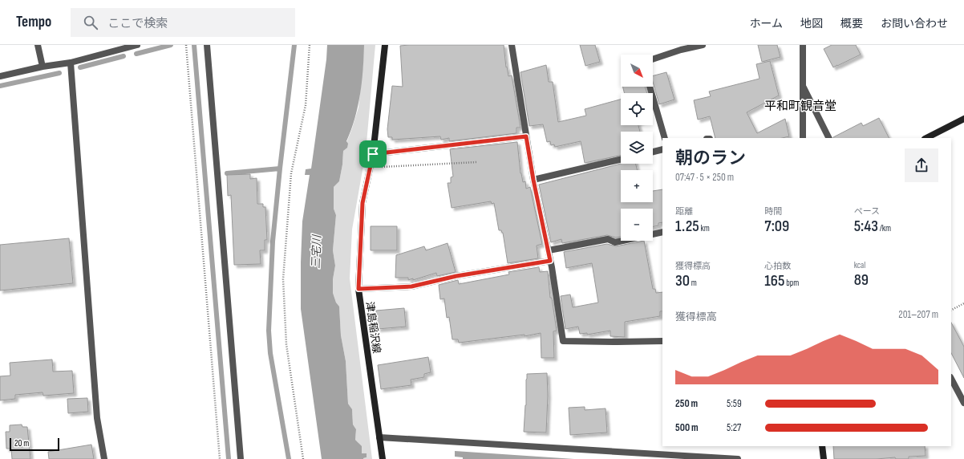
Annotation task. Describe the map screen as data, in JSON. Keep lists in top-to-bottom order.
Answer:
{
  "streets": {
    "main road": ["津島稲沢線"]
  },
  "districts": ["平和町観音堂"],
  "water": ["三宅川"],
  "scale_bar": "20 m",
  "north": "bottom right",
  "page": {
    "header": "Tempo",
    "search": "ここで検索",
    "nav": [
      "ホーム",
      "地図",
      "概要",
      "お問い合わせ"
    ],
    "map_buttons": ["+", "−"],
    "heading": ["朝のラン", "07:47 · 5 × 250 m"],
    "stats": [
      ["距離", "1.25 km"],
      ["時間", "7:09"],
      ["ペース", "5:43 /km"],
      ["獲得標高", "30 m"],
      ["心拍数", "165 bpm"],
      ["kcal", "89"]
    ],
    "chart": ["獲得標高", "201–207 m"],
    "list": [
      {
        "name": "250 m",
        "note": "5:59"
      },
      {
        "name": "500 m",
        "note": "5:27"
      }
    ],
    "scale": "20 m"
  }
}
